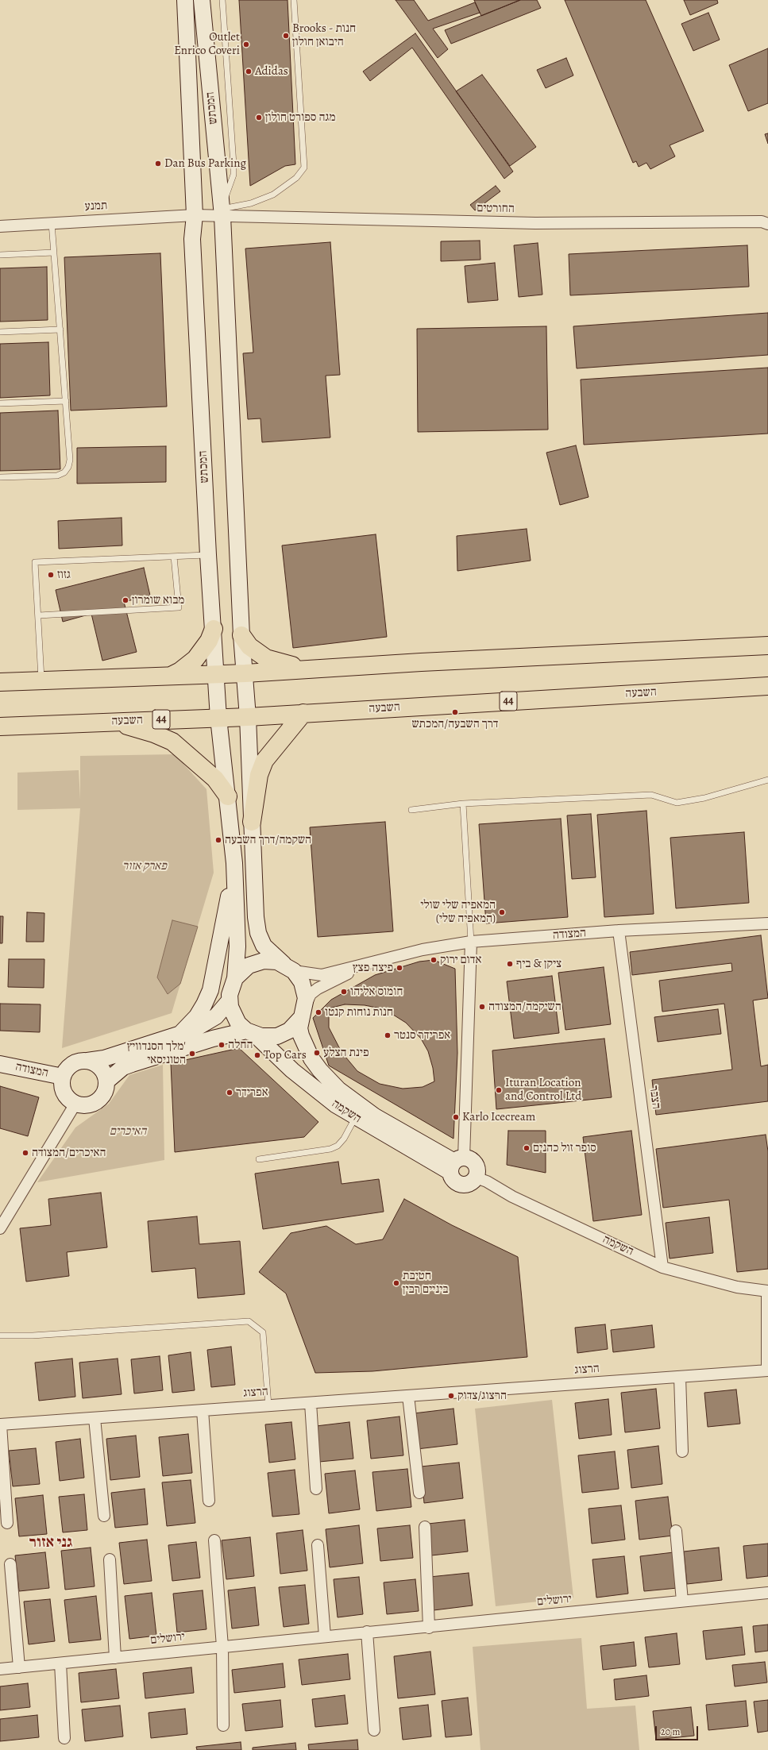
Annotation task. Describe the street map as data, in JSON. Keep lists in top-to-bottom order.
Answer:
{
  "streets": {
    "highway": ["השבעה", "44"],
    "street": [
      "המכתש",
      "תמנע",
      "החורטים",
      "המצודה",
      "הצבר",
      "השקמה",
      "הרצוג",
      "ירושלים"
    ]
  },
  "crossings": [
    ["המכתש", "תמנע"],
    ["המכתש", "החורטים"],
    ["המכתש", "השבעה"],
    ["המכתש", "המצודה"],
    ["המכתש", "השקמה"],
    ["המצודה", "הצבר"],
    ["המצודה", "השקמה"],
    ["הצבר", "השקמה"]
  ],
  "districts": ["גני אזור"],
  "parks": ["פארק אזור", "האיכרים"],
  "places": [
    "Brooks - חנות היבואן חולון",
    "Outlet Enrico Coveri",
    "Adidas",
    "מגה ספורט חולון",
    "Dan Bus Parking",
    "גזוז",
    "מבוא שומרון",
    "דרך השבעה/המכתש",
    "השקמה/דרך השבעה",
    "המאפיה שלי שולי (המאפיה שלי)",
    "אדום ירוק",
    "ציקן & ביף",
    "פיצה פצץ",
    "חומוס אליהו",
    "השיקמה/המצודה",
    "חנות נוחות קנטו",
    "אפרידר סנטר",
    "החלה",
    "פינת הצלע",
    "מלך הסנדוויץ' הטוניסאי",
    "Top Cars",
    "Ituran Location and Control Ltd",
    "אפרידר",
    "Karlo Icecream",
    "סופר זול כהנים",
    "האיכרים/המצודה",
    "חטיבת ביניים רבין",
    "הרצוג/צדוק"
  ],
  "scale_bar": "20 m"
}
